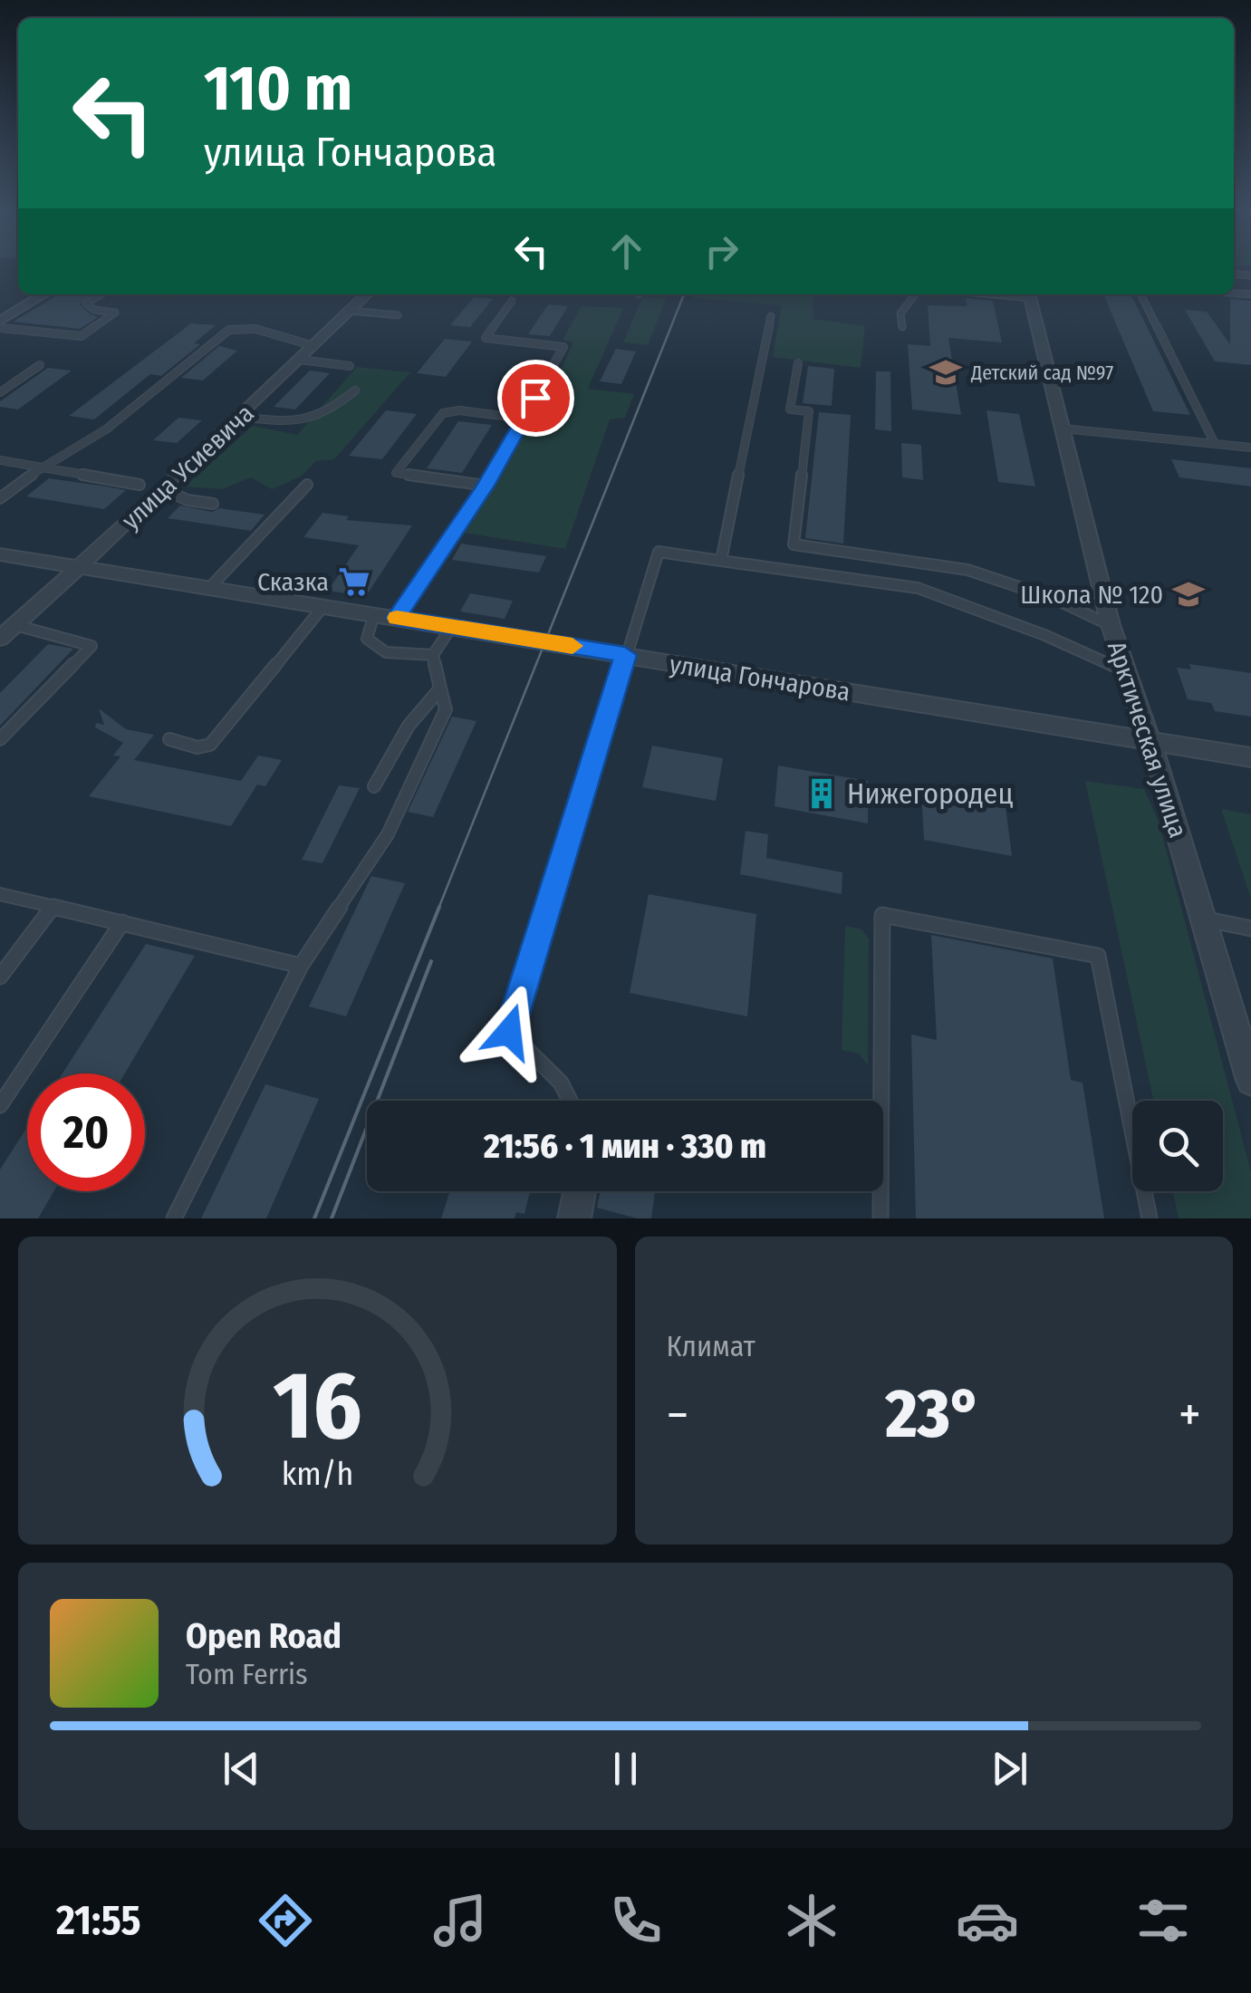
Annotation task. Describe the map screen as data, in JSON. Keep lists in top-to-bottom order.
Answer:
{
  "streets": {
    "street": ["улица Усиевича", "улица Гончарова", "Арктическая улица"]
  },
  "crossings": [
    ["улица Усиевича", "улица Гончарова"],
    ["улица Гончарова", "Арктическая улица"]
  ],
  "places": {
    "school or university": ["Детский сад №97", "Школа № 120"],
    "supermarket": ["Сказка"],
    "building": ["Нижегородец"]
  },
  "page": {
    "turn": ["110 m", "улица Гончарова"],
    "limit": "20",
    "trip": "21:56 · 1 мин · 330 m",
    "tile": "Климат",
    "heat": ["−", "23°", "+"],
    "song": ["Open Road", "Tom Ferris"],
    "tabs": "21:55",
    "gauge": ["16", "km/h"]
  }
}
